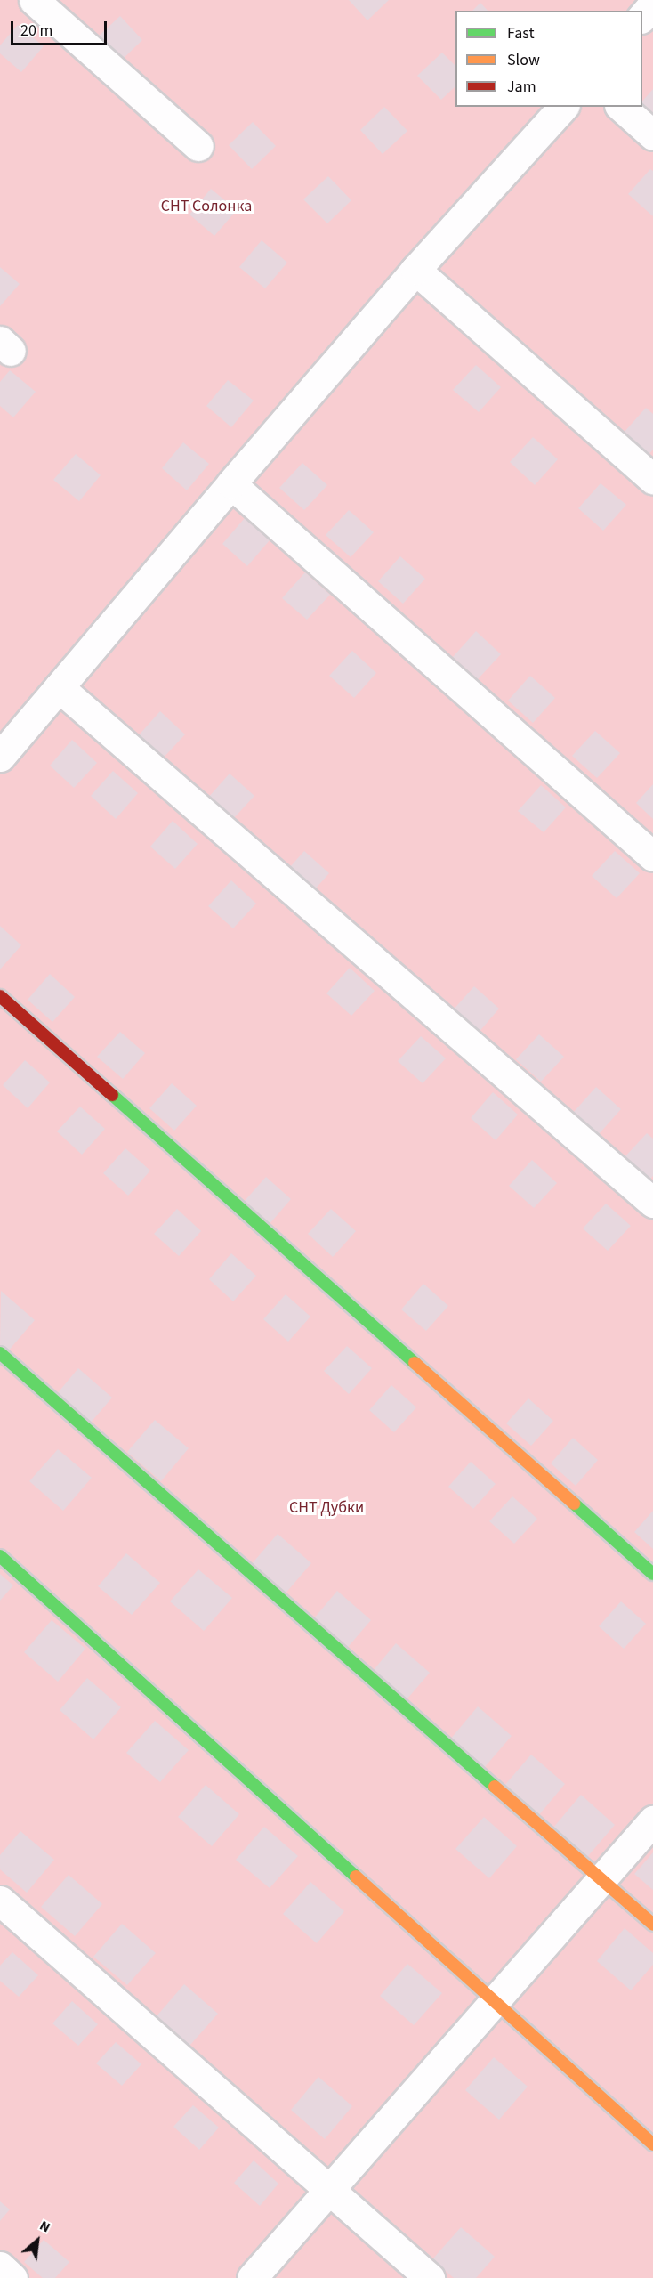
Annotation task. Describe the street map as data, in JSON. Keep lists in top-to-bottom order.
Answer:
{
  "parks": ["СНТ Солонка", "СНТ Дубки"],
  "legend": ["Fast", "Slow", "Jam"],
  "scale_bar": "20 m",
  "north": "top right"
}
